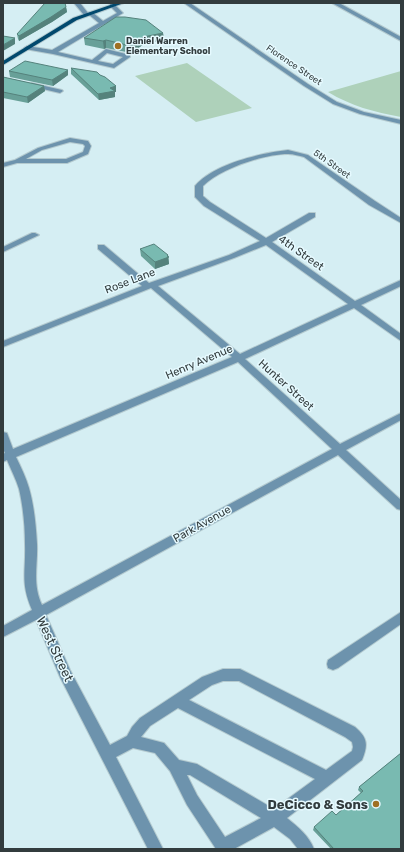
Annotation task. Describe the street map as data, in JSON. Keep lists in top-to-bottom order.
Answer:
{
  "streets": {
    "street": [
      "Florence Street",
      "5th Street",
      "4th Street",
      "Rose Lane",
      "Henry Avenue",
      "Hunter Street",
      "Park Avenue",
      "West Street"
    ]
  },
  "crossings": [
    ["5th Street", "4th Street"],
    ["4th Street", "Rose Lane"],
    ["4th Street", "Henry Avenue"],
    ["Rose Lane", "Hunter Street"],
    ["Henry Avenue", "Hunter Street"],
    ["Henry Avenue", "West Street"],
    ["Hunter Street", "Park Avenue"],
    ["Park Avenue", "West Street"]
  ],
  "places": ["Daniel Warren Elementary School", "DeCicco & Sons"]
}
